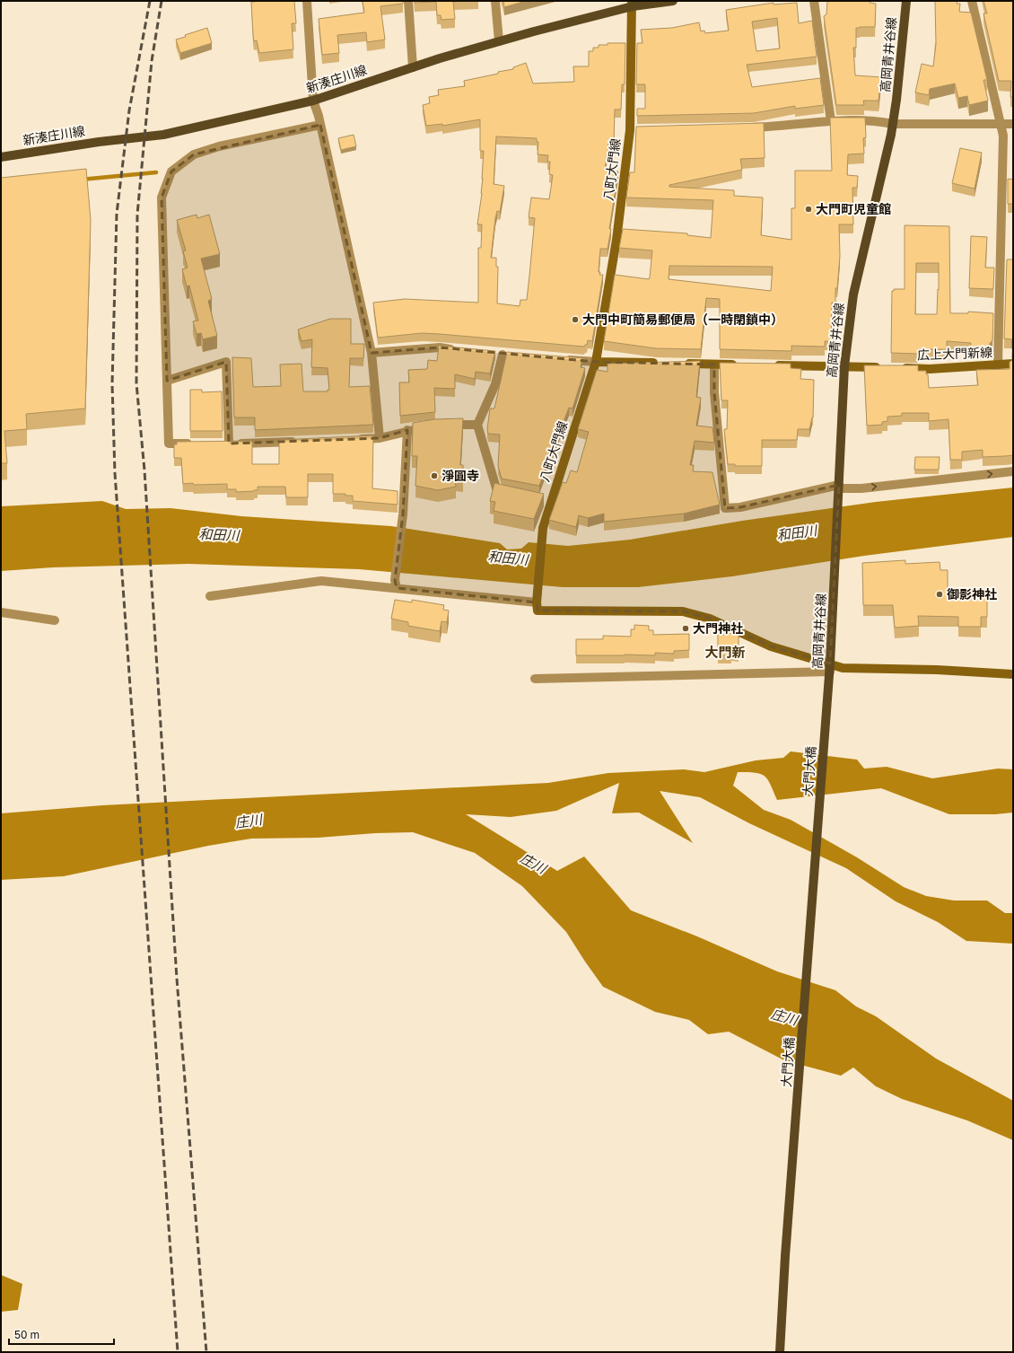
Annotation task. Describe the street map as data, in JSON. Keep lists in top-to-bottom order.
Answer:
{
  "streets": {
    "main road": [
      "高岡青井谷線",
      "新湊庄川線",
      "八町大門線",
      "広上大門新線",
      "大門大橋"
    ]
  },
  "crossings": [
    ["高岡青井谷線", "大門大橋"],
    ["新湊庄川線", "八町大門線"]
  ],
  "districts": ["大門新"],
  "water": ["和田川", "庄川"],
  "places": [
    "大門町児童館",
    "大門中町簡易郵便局（一時閉鎖中）",
    "淨圓寺",
    "御影神社",
    "大門神社"
  ],
  "scale_bar": "50 m"
}
